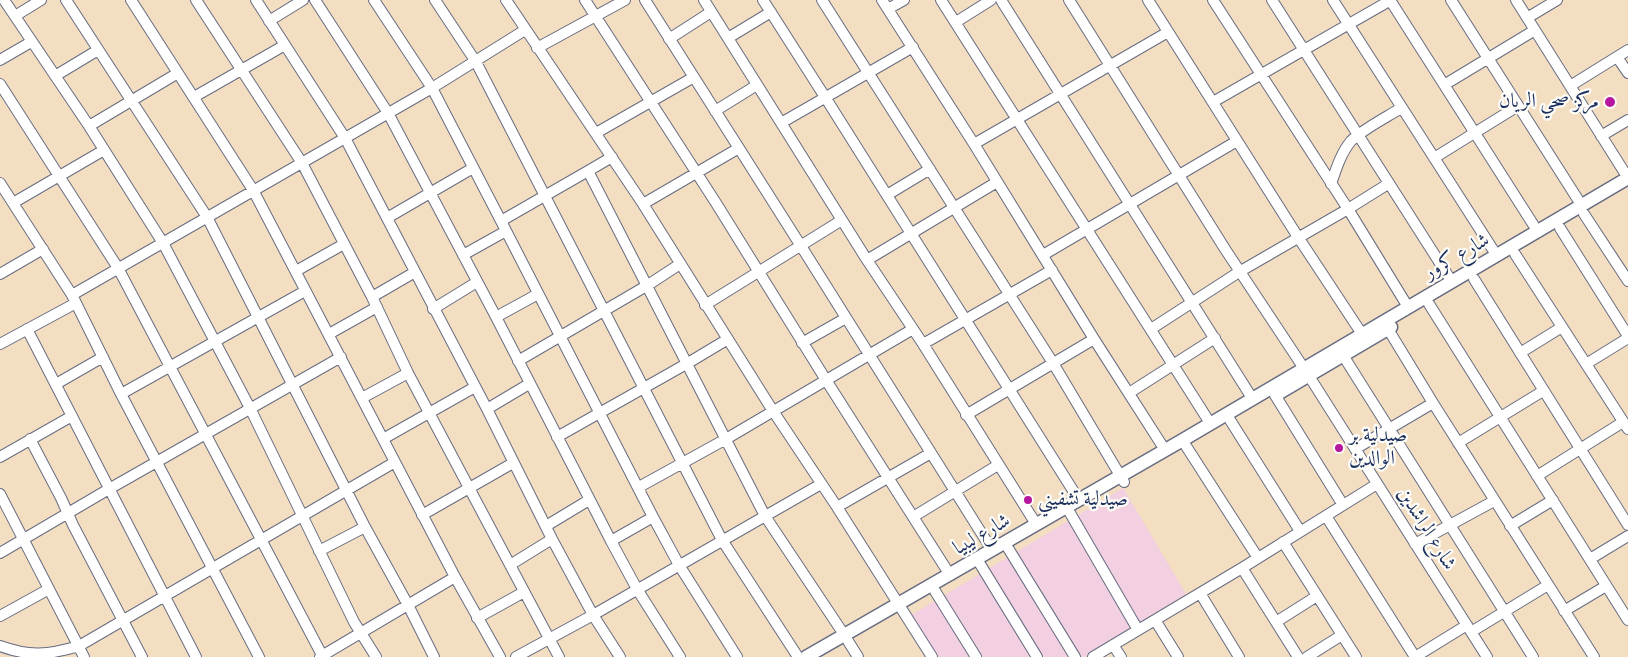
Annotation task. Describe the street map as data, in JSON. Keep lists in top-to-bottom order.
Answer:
{
  "streets": {
    "main road": ["شارع كرور", "شارع ليبيا"],
    "street": ["شارع الراشدين"]
  },
  "crossings": [
    ["شارع كرور", "شارع الراشدين"],
    ["شارع كرور", "شارع ليبيا"],
    ["شارع الراشدين", "شارع ليبيا"]
  ],
  "places": ["مركز صحي الريان", "صيدلية بر الوالدين", "صيدلية تشفيني"]
}
